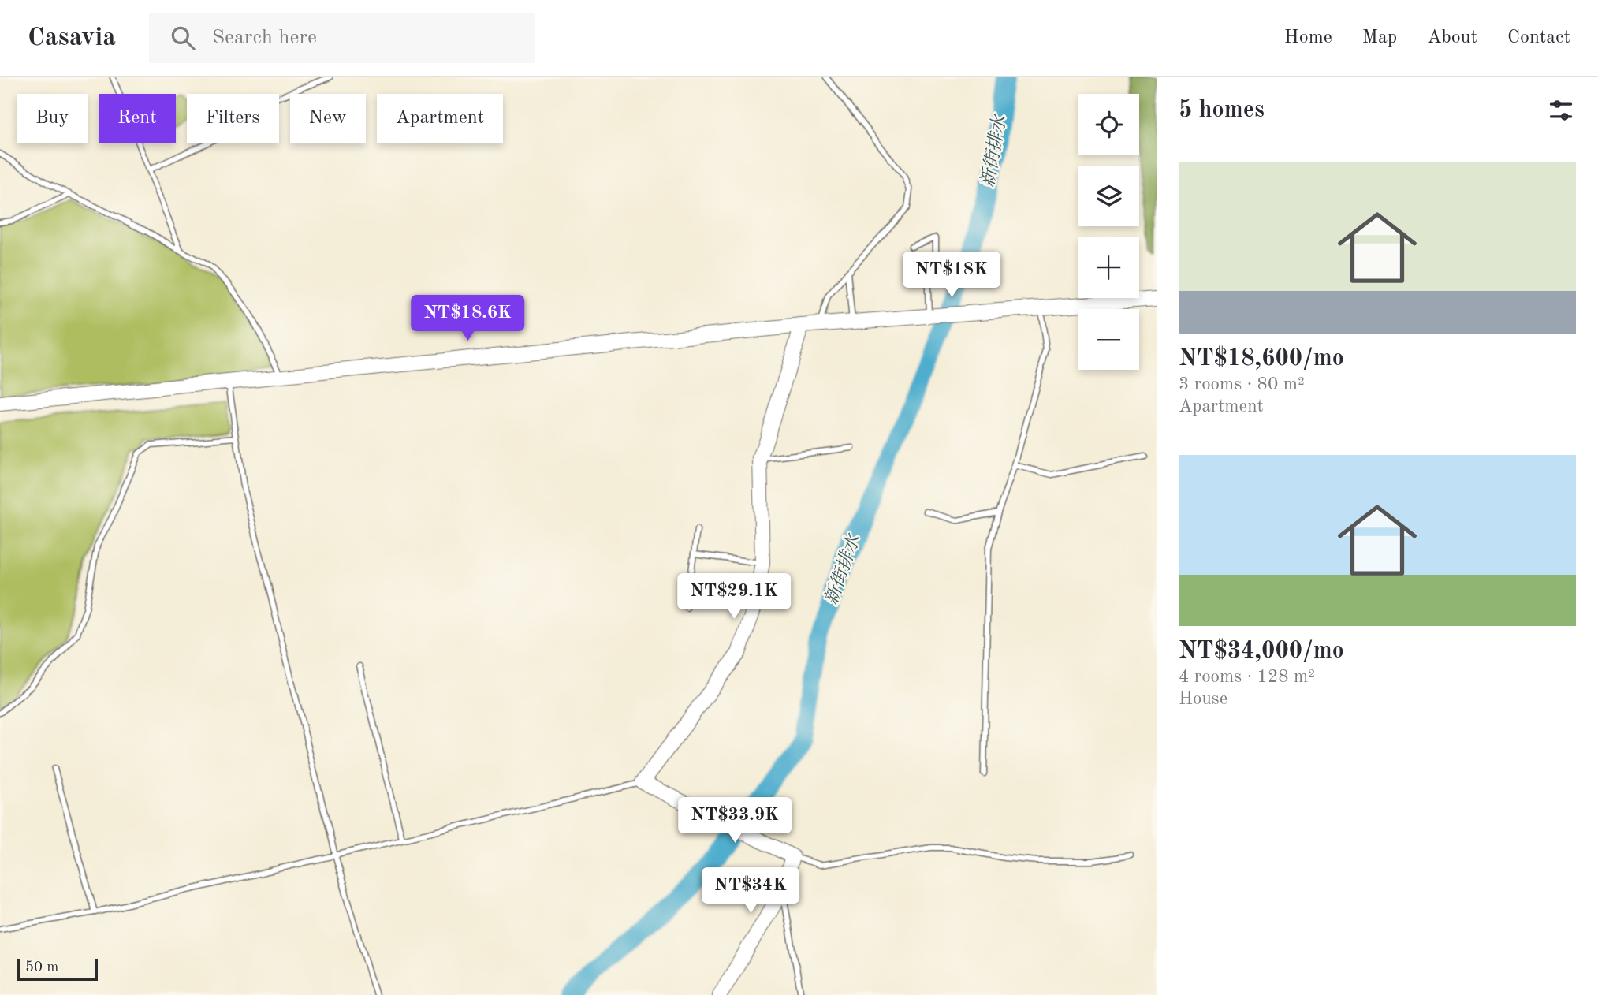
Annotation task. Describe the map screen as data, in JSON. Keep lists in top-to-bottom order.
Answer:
{
  "water": ["新街排水"],
  "scale_bar": "50 m",
  "page": {
    "header": "Casavia",
    "search": "Search here",
    "nav": [
      "Home",
      "Map",
      "About",
      "Contact"
    ],
    "heading": "5 homes",
    "map_buttons": ["+", "−"],
    "chip": [
      "Buy",
      "Rent",
      "Filters",
      "New",
      "Apartment"
    ],
    "list": [
      {
        "name": "NT$18,600/mo",
        "note": "3 rooms · 80 m² · Apartment"
      },
      {
        "name": "NT$34,000/mo",
        "note": "4 rooms · 128 m² · House"
      }
    ],
    "price": [
      "NT$18K",
      "NT$18.6K",
      "NT$29.1K",
      "NT$33.9K",
      "NT$34K"
    ],
    "scale": "50 m"
  }
}
